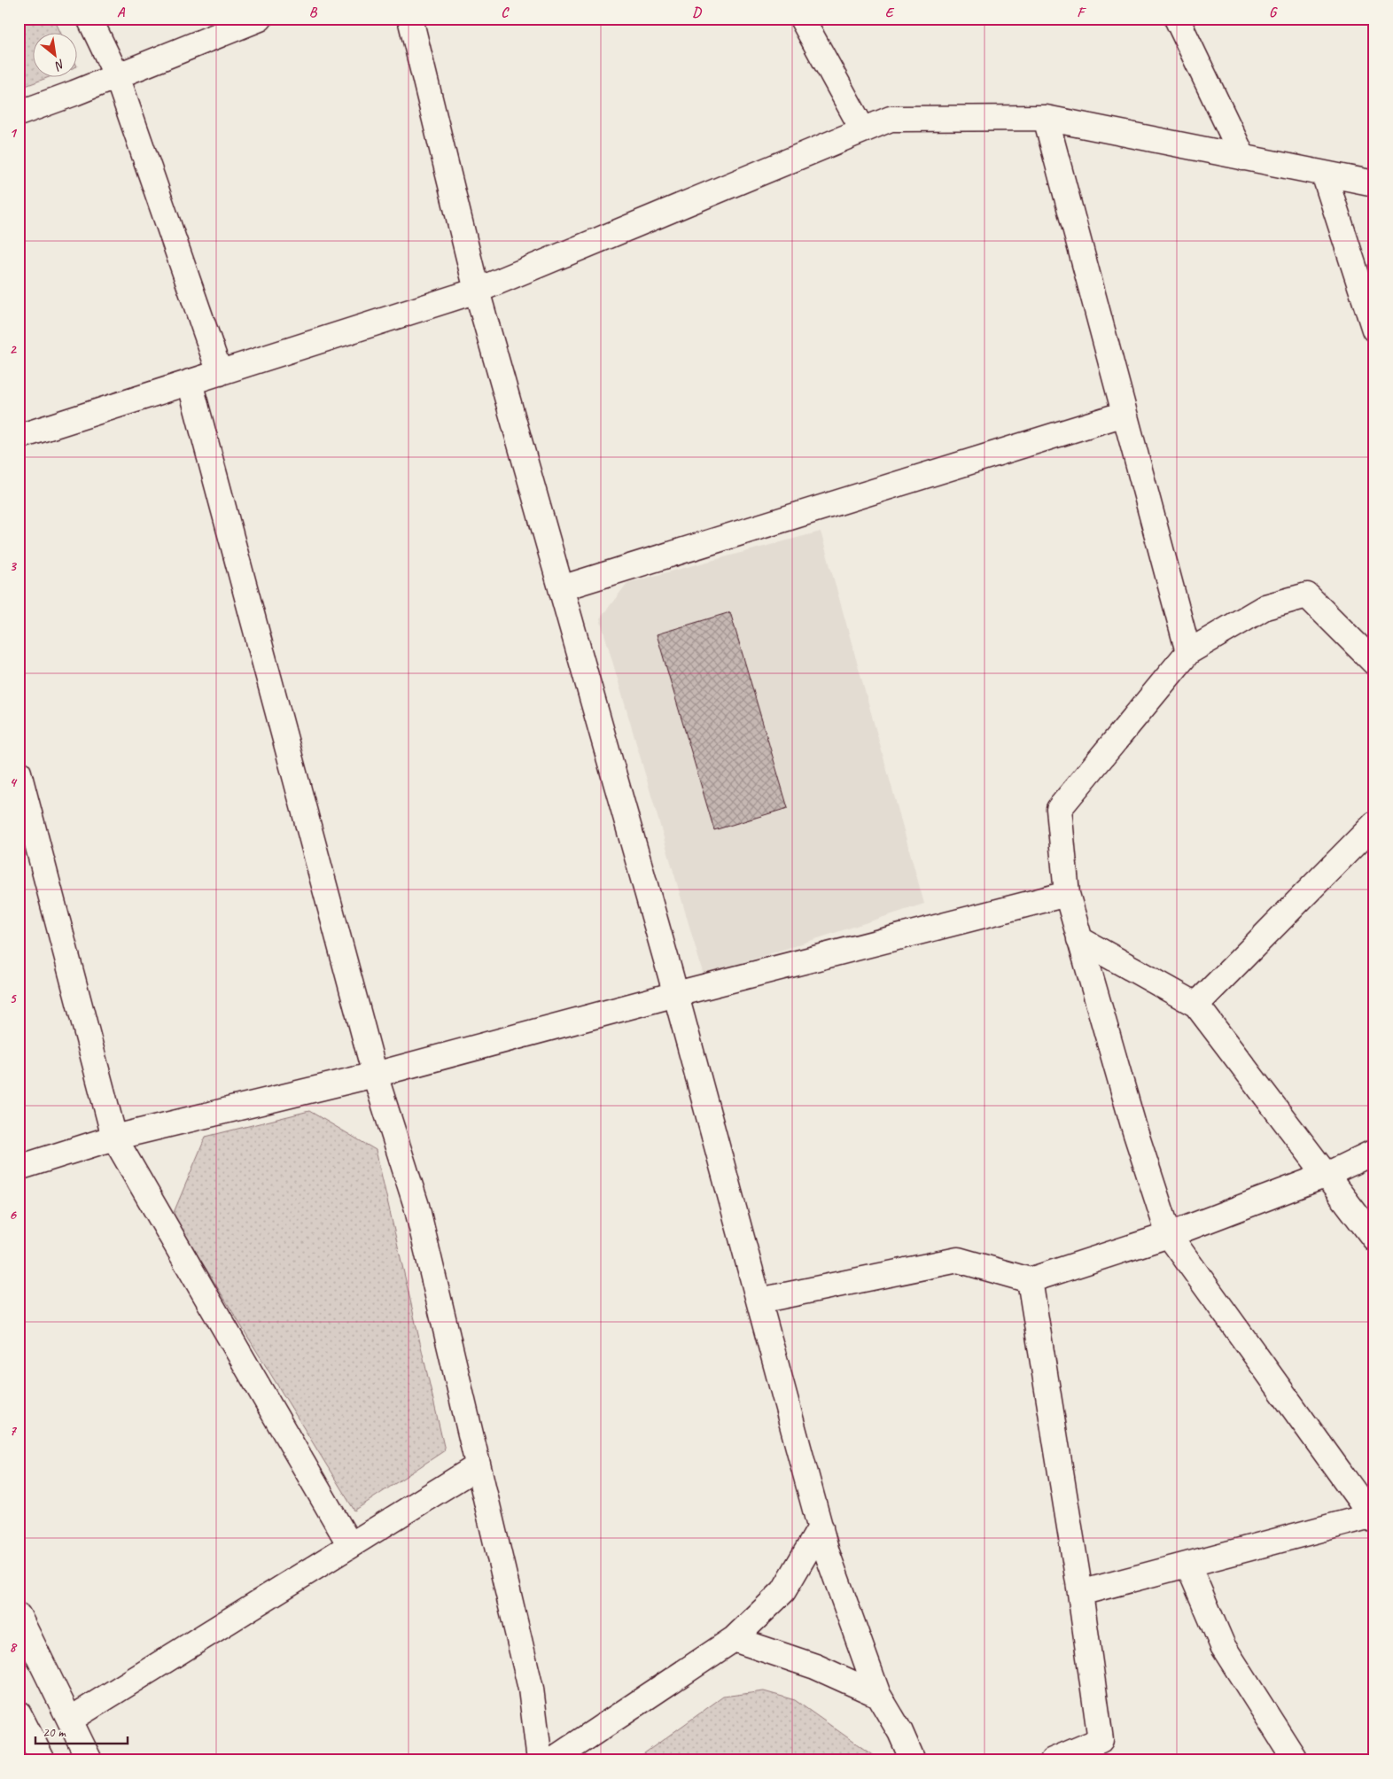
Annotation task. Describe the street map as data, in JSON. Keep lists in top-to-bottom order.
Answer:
{
  "scale_bar": "20 m",
  "north": "bottom right",
  "grid": {
    "columns": [
      "A",
      "B",
      "C",
      "D",
      "E",
      "F",
      "G"
    ],
    "rows": [
      "1",
      "2",
      "3",
      "4",
      "5",
      "6",
      "7",
      "8"
    ]
  }
}
